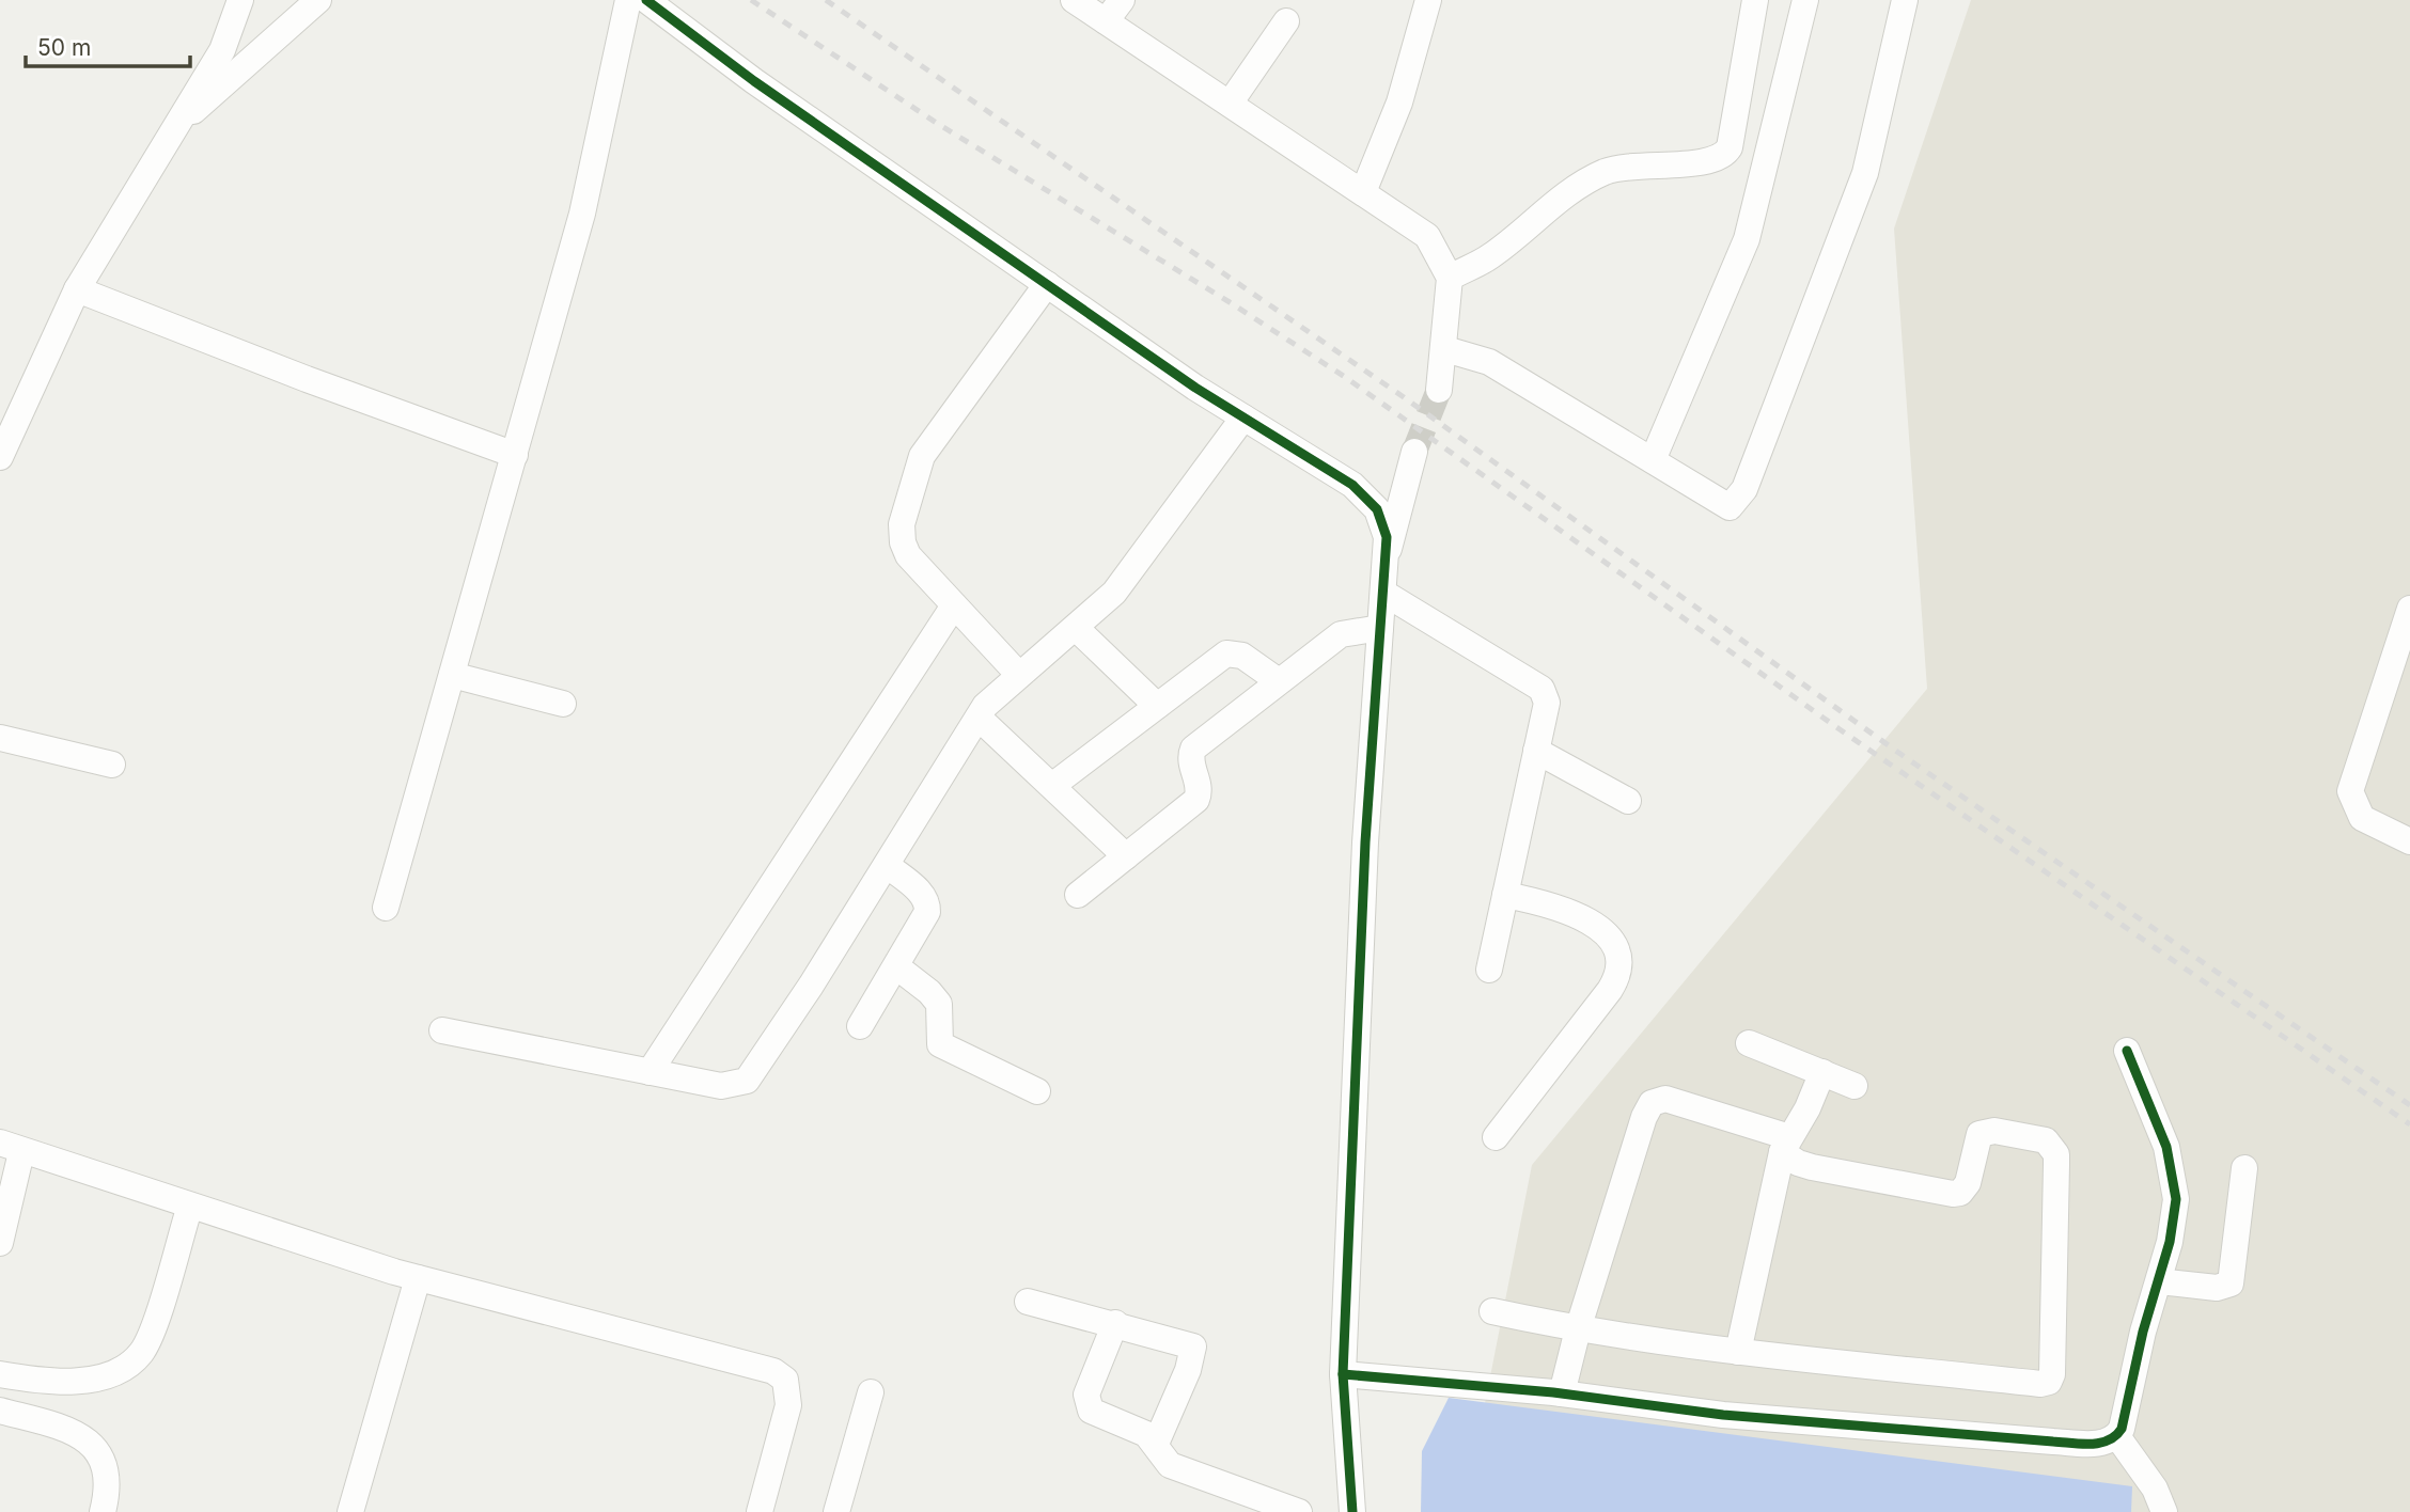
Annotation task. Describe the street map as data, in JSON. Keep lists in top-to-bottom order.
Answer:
{
  "scale_bar": "50 m"
}
